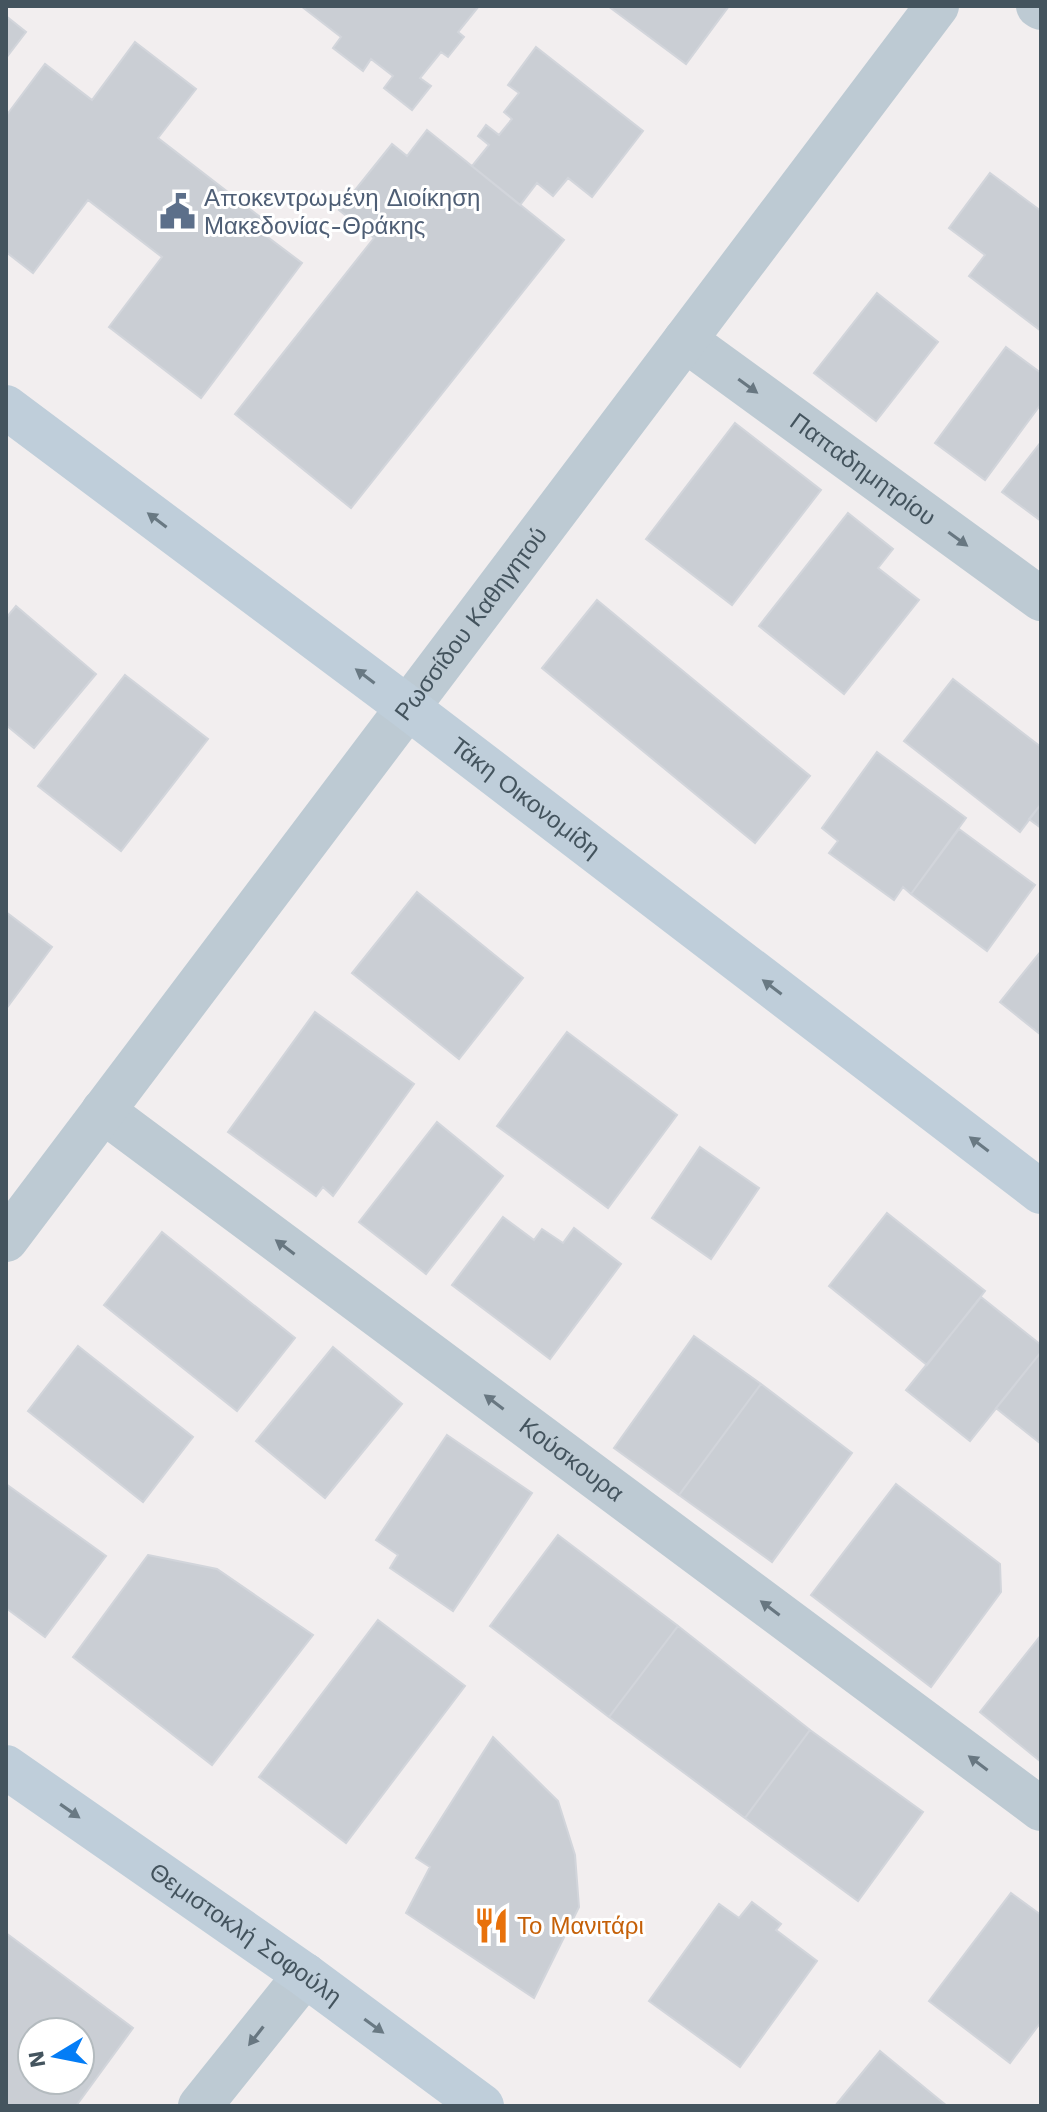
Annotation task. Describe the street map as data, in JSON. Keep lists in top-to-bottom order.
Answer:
{
  "streets": {
    "main road": ["Τάκη Οικονομίδη", "Θεμιστοκλή Σοφούλη"],
    "street": ["Παπαδημητρίου", "Ρωσσίδου Καθηγητού", "Κούσκουρα"]
  },
  "crossings": [
    ["Παπαδημητρίου", "Ρωσσίδου Καθηγητού"],
    ["Ρωσσίδου Καθηγητού", "Τάκη Οικονομίδη"],
    ["Ρωσσίδου Καθηγητού", "Κούσκουρα"]
  ],
  "one_way": [
    "Παπαδημητρίου",
    "Τάκη Οικονομίδη",
    "Κούσκουρα",
    "Θεμιστοκλή Σοφούλη"
  ],
  "places": {
    "public building": ["Αποκεντρωμένη Διοίκηση Μακεδονίας-Θράκης"],
    "restaurant": ["Το Μανιτάρι"]
  },
  "north": "left"
}
